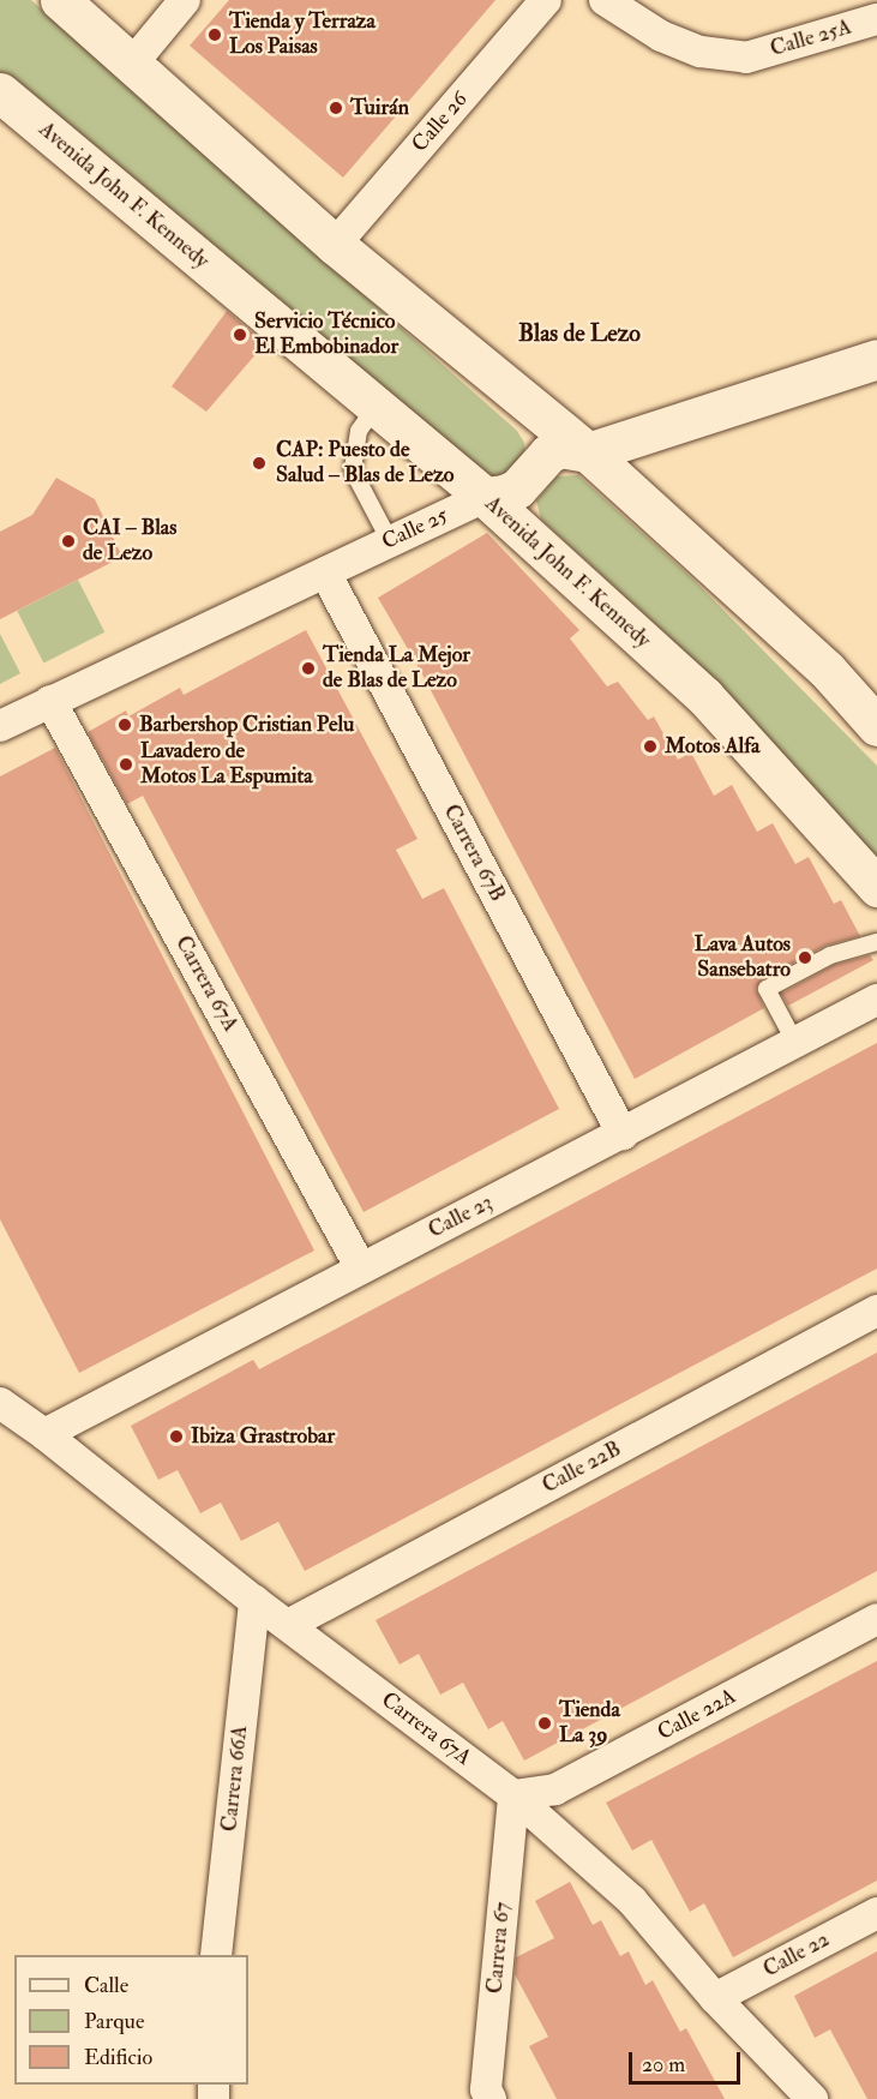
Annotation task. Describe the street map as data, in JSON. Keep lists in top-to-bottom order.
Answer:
{
  "streets": {
    "street": [
      "Calle 25A",
      "Calle 26",
      "Avenida John F. Kennedy",
      "Calle 25",
      "Carrera 67B",
      "Carrera 67A",
      "Calle 23",
      "Calle 22B",
      "Calle 22A",
      "Carrera 66A",
      "Carrera 67",
      "Calle 22"
    ]
  },
  "crossings": [
    ["Avenida John F. Kennedy", "Calle 25"],
    ["Calle 25", "Carrera 67B"],
    ["Calle 25", "Carrera 67A"],
    ["Carrera 67B", "Calle 23"],
    ["Carrera 67A", "Calle 23"],
    ["Carrera 67A", "Calle 22B"],
    ["Carrera 67A", "Calle 22A"],
    ["Carrera 67A", "Carrera 66A"],
    ["Carrera 67A", "Carrera 67"],
    ["Carrera 67A", "Calle 22"],
    ["Calle 22A", "Carrera 67"]
  ],
  "districts": ["Blas de Lezo"],
  "places": [
    "Tienda y Terraza Los Paisas",
    "Tuirán",
    "Servicio Técnico El Embobinador",
    "CAP: Puesto de Salud ‒ Blas de Lezo",
    "CAI ‒ Blas de Lezo",
    "Tienda La Mejor de Blas de Lezo",
    "Barbershop Cristian Pelu",
    "Motos Alfa",
    "Lavadero de Motos La Espumita",
    "Lava Autos Sansebatro",
    "Ibiza Grastrobar",
    "Tienda La 39"
  ],
  "legend": ["Calle", "Parque", "Edificio"],
  "scale_bar": "20 m"
}
